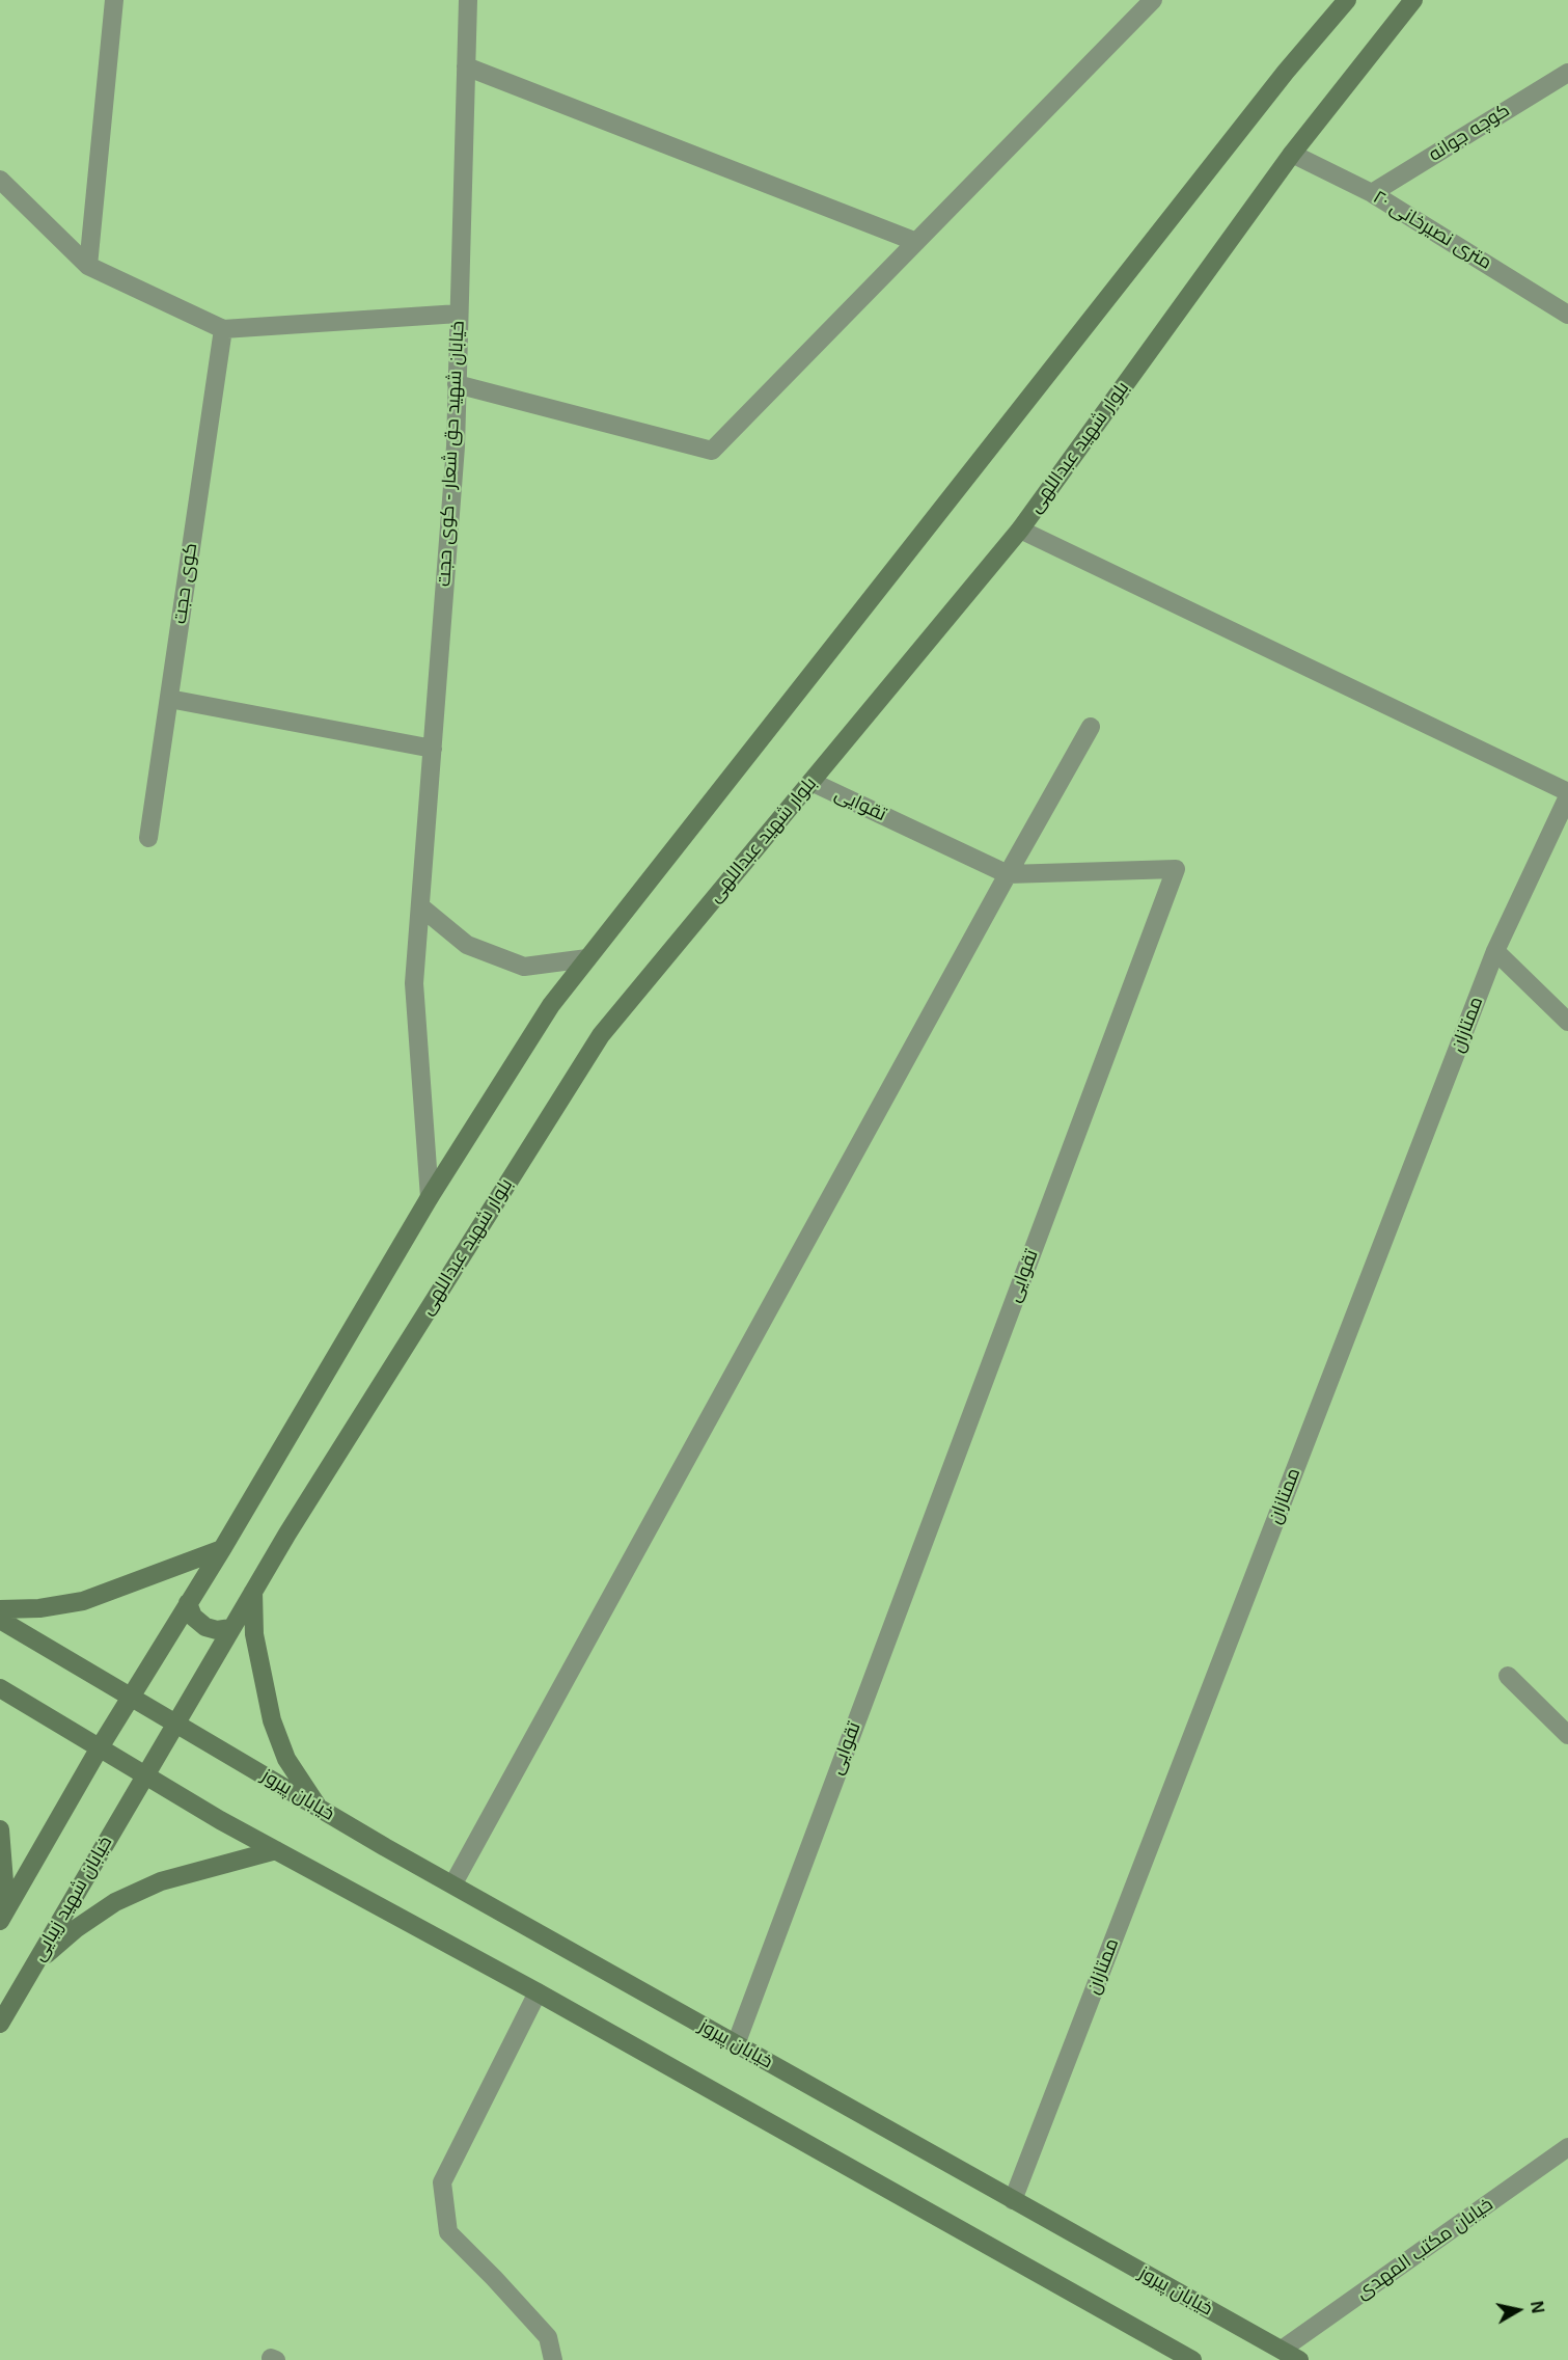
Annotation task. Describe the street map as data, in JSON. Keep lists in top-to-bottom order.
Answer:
{
  "streets": {
    "main road": ["بلوار شهید عبداللهی", "خیابان پیروز", "خیابان شهید زیبایی"],
    "street": [
      "کوچه جوانه",
      "۲۰ متری نصیرخانی",
      "خیابان شهید حق شعار - کوی حجت",
      "کوی حجت",
      "تقوایی",
      "ممتازان",
      "خیابان مکتب المهدی"
    ]
  },
  "crossings": [
    ["کوچه جوانه", "۲۰ متری نصیرخانی"],
    ["۲۰ متری نصیرخانی", "بلوار شهید عبداللهی"],
    ["بلوار شهید عبداللهی", "تقوایی"],
    ["بلوار شهید عبداللهی", "خیابان پیروز"],
    ["بلوار شهید عبداللهی", "خیابان شهید زیبایی"],
    ["تقوایی", "خیابان پیروز"],
    ["ممتازان", "خیابان پیروز"],
    ["خیابان پیروز", "خیابان شهید زیبایی"],
    ["خیابان پیروز", "خیابان مکتب المهدی"]
  ],
  "north": "right"
}
